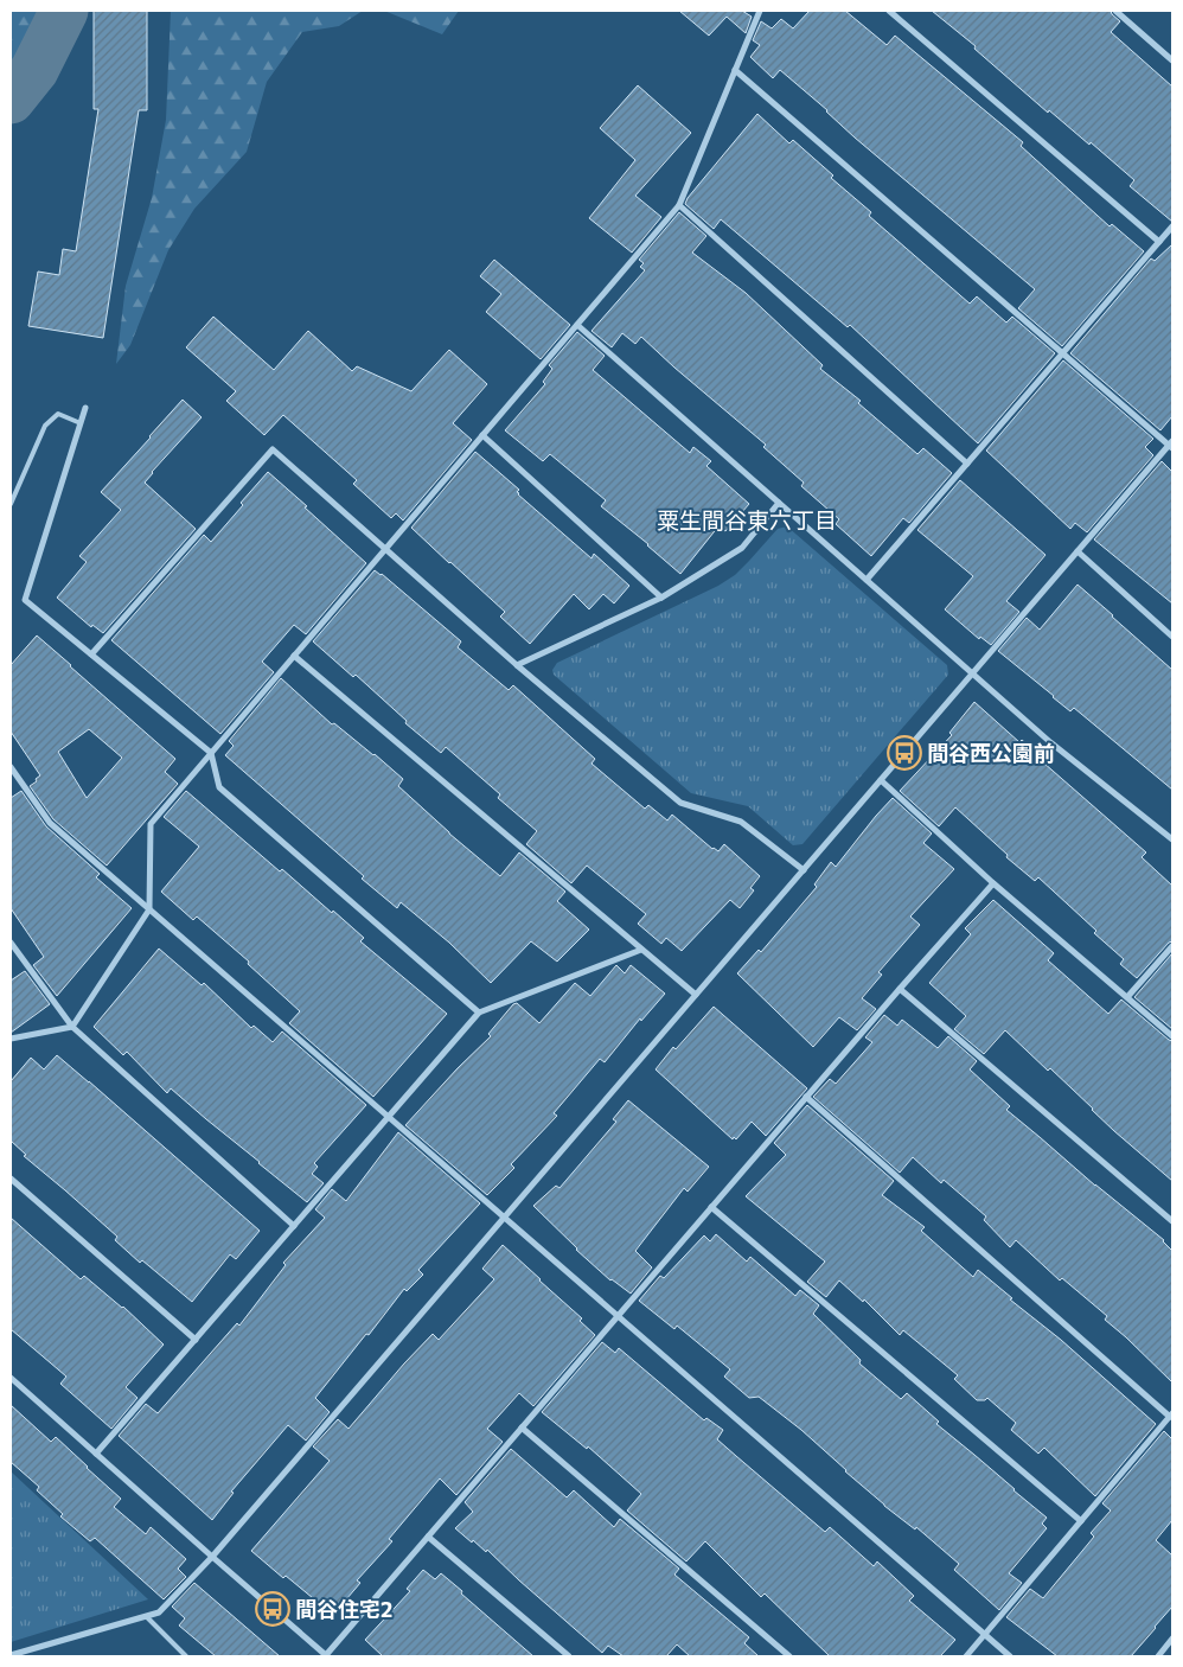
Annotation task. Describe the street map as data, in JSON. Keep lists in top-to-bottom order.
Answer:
{
  "districts": ["粟生間谷東六丁目"],
  "places": {
    "bus stop": ["間谷西公園前", "間谷住宅2"]
  }
}
